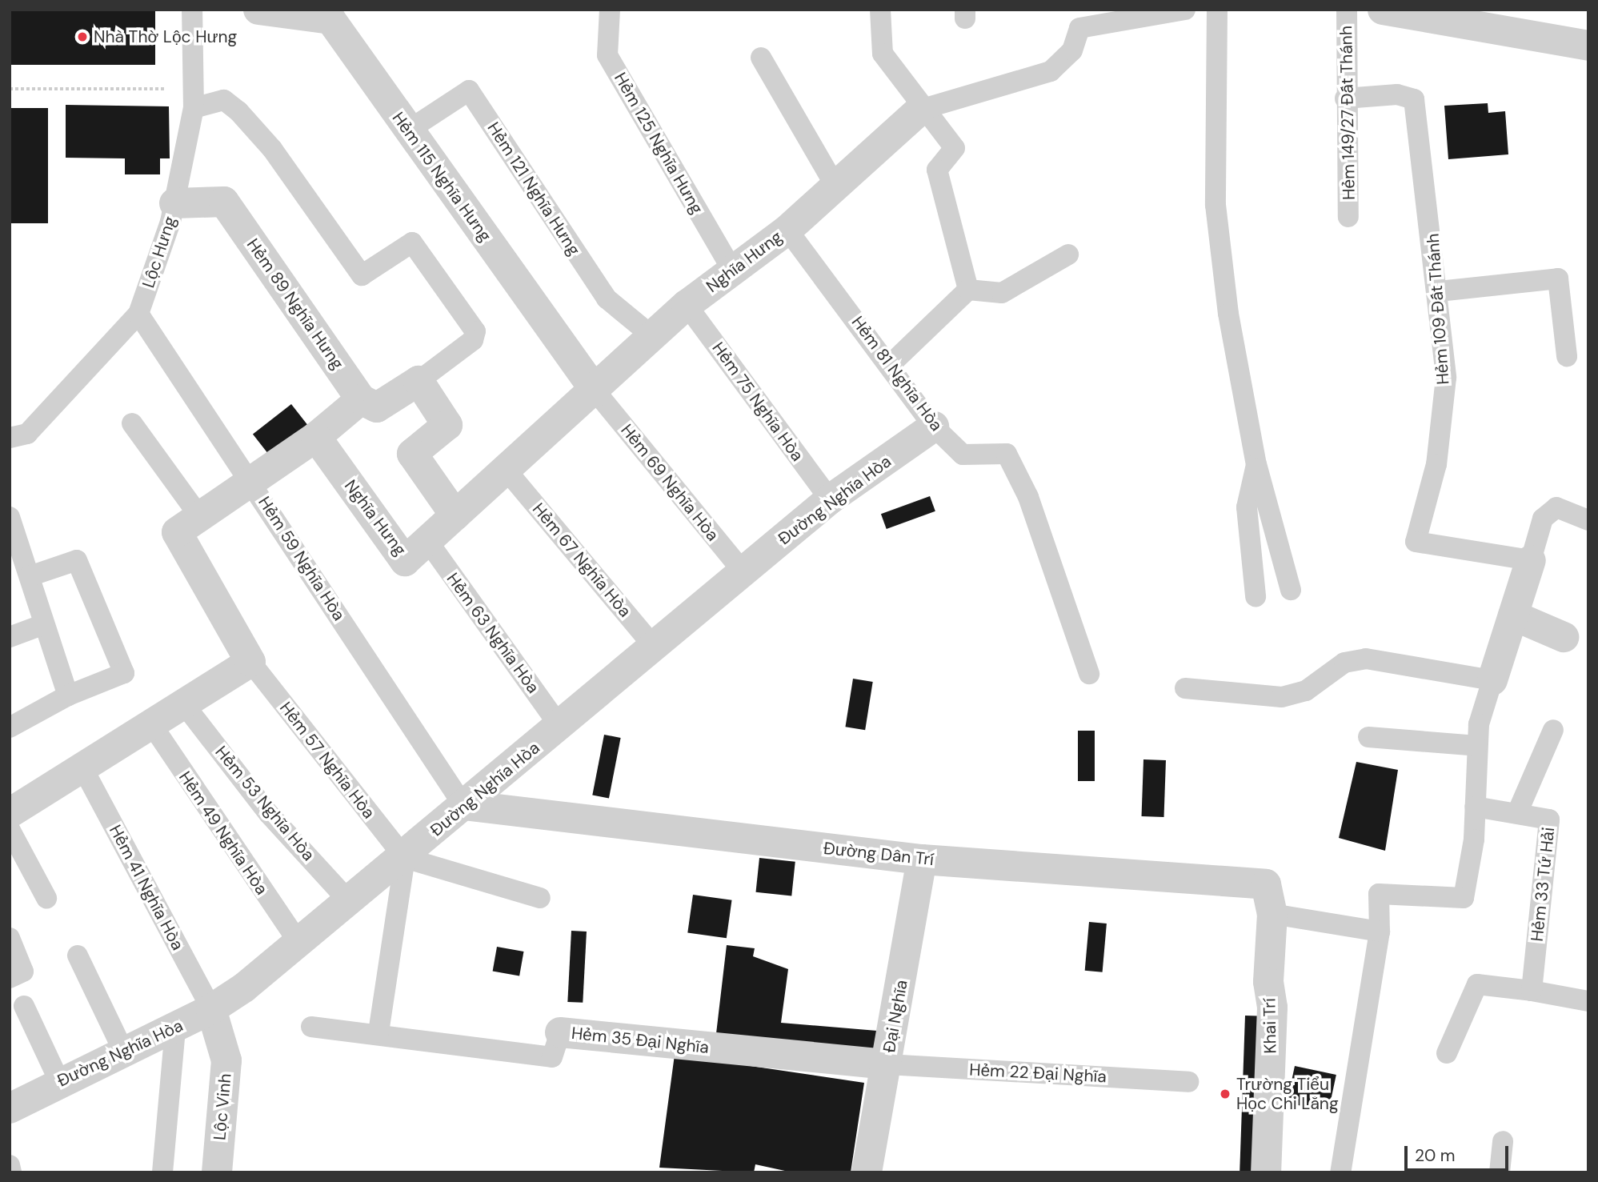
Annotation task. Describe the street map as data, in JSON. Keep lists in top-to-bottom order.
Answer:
{
  "streets": {
    "street": [
      "Hẻm 115 Nghĩa Hưng",
      "Nghĩa Hưng",
      "Hẻm 89 Nghĩa Hưng",
      "Đường Nghĩa Hòa",
      "Đường Dân Trí",
      "Đại Nghĩa",
      "Khai Trí",
      "Hẻm 35 Đại Nghĩa",
      "Lộc Vinh"
    ],
    "lane": [
      "Hẻm 149/27 Đất Thánh",
      "Hẻm 125 Nghĩa Hưng",
      "Hẻm 121 Nghĩa Hưng",
      "Lộc Hưng",
      "Hẻm 109 Đất Thánh",
      "Hẻm 81 Nghĩa Hòa",
      "Hẻm 75 Nghĩa Hòa",
      "Hẻm 69 Nghĩa Hòa",
      "Hẻm 59 Nghĩa Hòa",
      "Hẻm 67 Nghĩa Hòa",
      "Hẻm 63 Nghĩa Hòa",
      "Hẻm 57 Nghĩa Hòa",
      "Hẻm 53 Nghĩa Hòa",
      "Hẻm 49 Nghĩa Hòa",
      "Hẻm 33 Tứ Hải",
      "Hẻm 41 Nghĩa Hòa",
      "Hẻm 22 Đại Nghĩa"
    ]
  },
  "crossings": [
    ["Hẻm 149/27 Đất Thánh", "Hẻm 109 Đất Thánh"],
    ["Hẻm 125 Nghĩa Hưng", "Nghĩa Hưng"],
    ["Hẻm 115 Nghĩa Hưng", "Hẻm 121 Nghĩa Hưng"],
    ["Hẻm 115 Nghĩa Hưng", "Nghĩa Hưng"],
    ["Hẻm 115 Nghĩa Hưng", "Hẻm 69 Nghĩa Hòa"],
    ["Hẻm 121 Nghĩa Hưng", "Nghĩa Hưng"],
    ["Lộc Hưng", "Hẻm 89 Nghĩa Hưng"],
    ["Lộc Hưng", "Hẻm 59 Nghĩa Hòa"],
    ["Nghĩa Hưng", "Hẻm 81 Nghĩa Hòa"],
    ["Nghĩa Hưng", "Hẻm 75 Nghĩa Hòa"],
    ["Nghĩa Hưng", "Hẻm 69 Nghĩa Hòa"],
    ["Nghĩa Hưng", "Hẻm 67 Nghĩa Hòa"],
    ["Nghĩa Hưng", "Hẻm 63 Nghĩa Hòa"],
    ["Hẻm 81 Nghĩa Hòa", "Đường Nghĩa Hòa"],
    ["Hẻm 75 Nghĩa Hòa", "Đường Nghĩa Hòa"],
    ["Hẻm 69 Nghĩa Hòa", "Đường Nghĩa Hòa"],
    ["Đường Nghĩa Hòa", "Hẻm 59 Nghĩa Hòa"],
    ["Đường Nghĩa Hòa", "Hẻm 67 Nghĩa Hòa"],
    ["Đường Nghĩa Hòa", "Hẻm 63 Nghĩa Hòa"],
    ["Đường Nghĩa Hòa", "Hẻm 57 Nghĩa Hòa"],
    ["Đường Nghĩa Hòa", "Hẻm 53 Nghĩa Hòa"],
    ["Đường Nghĩa Hòa", "Hẻm 49 Nghĩa Hòa"],
    ["Đường Nghĩa Hòa", "Đường Dân Trí"],
    ["Đường Nghĩa Hòa", "Hẻm 41 Nghĩa Hòa"],
    ["Đường Nghĩa Hòa", "Lộc Vinh"],
    ["Hẻm 59 Nghĩa Hòa", "Đường Dân Trí"],
    ["Đường Dân Trí", "Đại Nghĩa"],
    ["Đường Dân Trí", "Khai Trí"],
    ["Hẻm 41 Nghĩa Hòa", "Lộc Vinh"],
    ["Đại Nghĩa", "Hẻm 35 Đại Nghĩa"],
    ["Đại Nghĩa", "Hẻm 22 Đại Nghĩa"],
    ["Hẻm 35 Đại Nghĩa", "Hẻm 22 Đại Nghĩa"]
  ],
  "places": ["Nhà Thờ Lộc Hưng", "Trường Tiểu Học Chi Lăng"],
  "scale_bar": "20 m"
}
